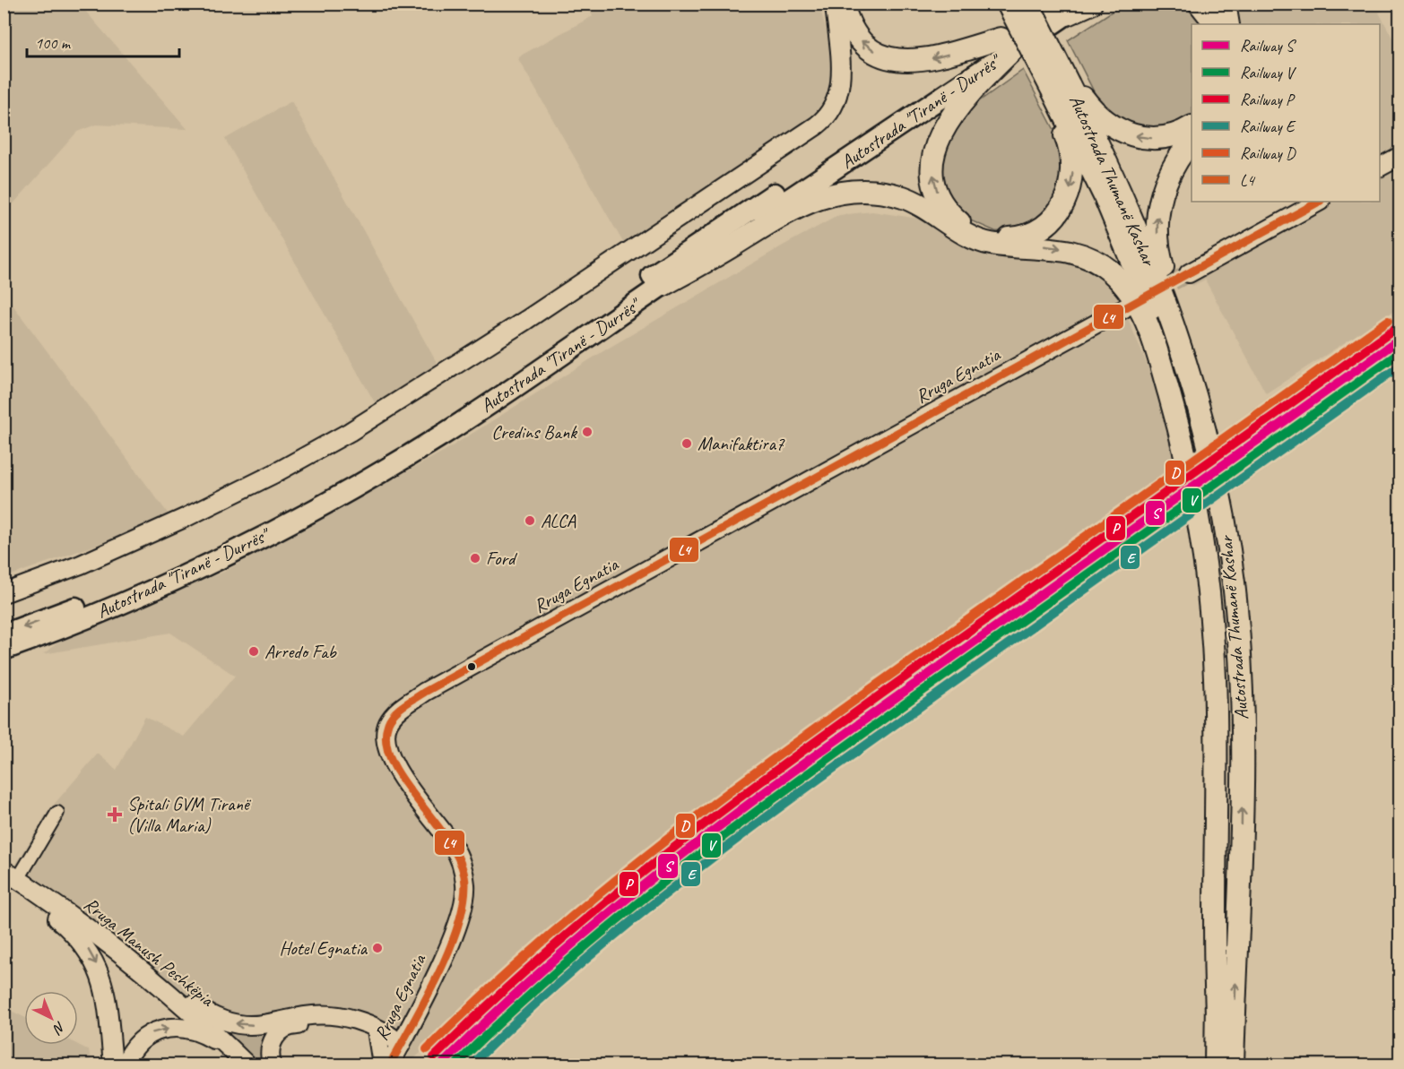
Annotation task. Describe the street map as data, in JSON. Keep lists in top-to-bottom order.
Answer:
{
  "streets": {
    "highway": ["Autostrada \"Tiranë - Durrës\"", "Autostrada Thumanë Kashar"],
    "main road": ["Rruga Egnatia", "Rruga Manush Peshkëpia"]
  },
  "crossings": [
    ["Autostrada \"Tiranë - Durrës\"", "Autostrada Thumanë Kashar"]
  ],
  "places": {
    "other": [
      "Credins Bank",
      "Manifaktira7",
      "ALCA",
      "Ford",
      "Arredo Fab",
      "Hotel Egnatia"
    ],
    "health": ["Spitali GVM Tiranë (Villa Maria)"]
  },
  "lines": [
    "transit line L4",
    "rail line D",
    "rail line P",
    "rail line S",
    "rail line V",
    "rail line E"
  ],
  "legend": [
    "Railway S",
    "Railway V",
    "Railway P",
    "Railway E",
    "Railway D",
    "L4"
  ],
  "scale_bar": "100 m",
  "north": "bottom right"
}
